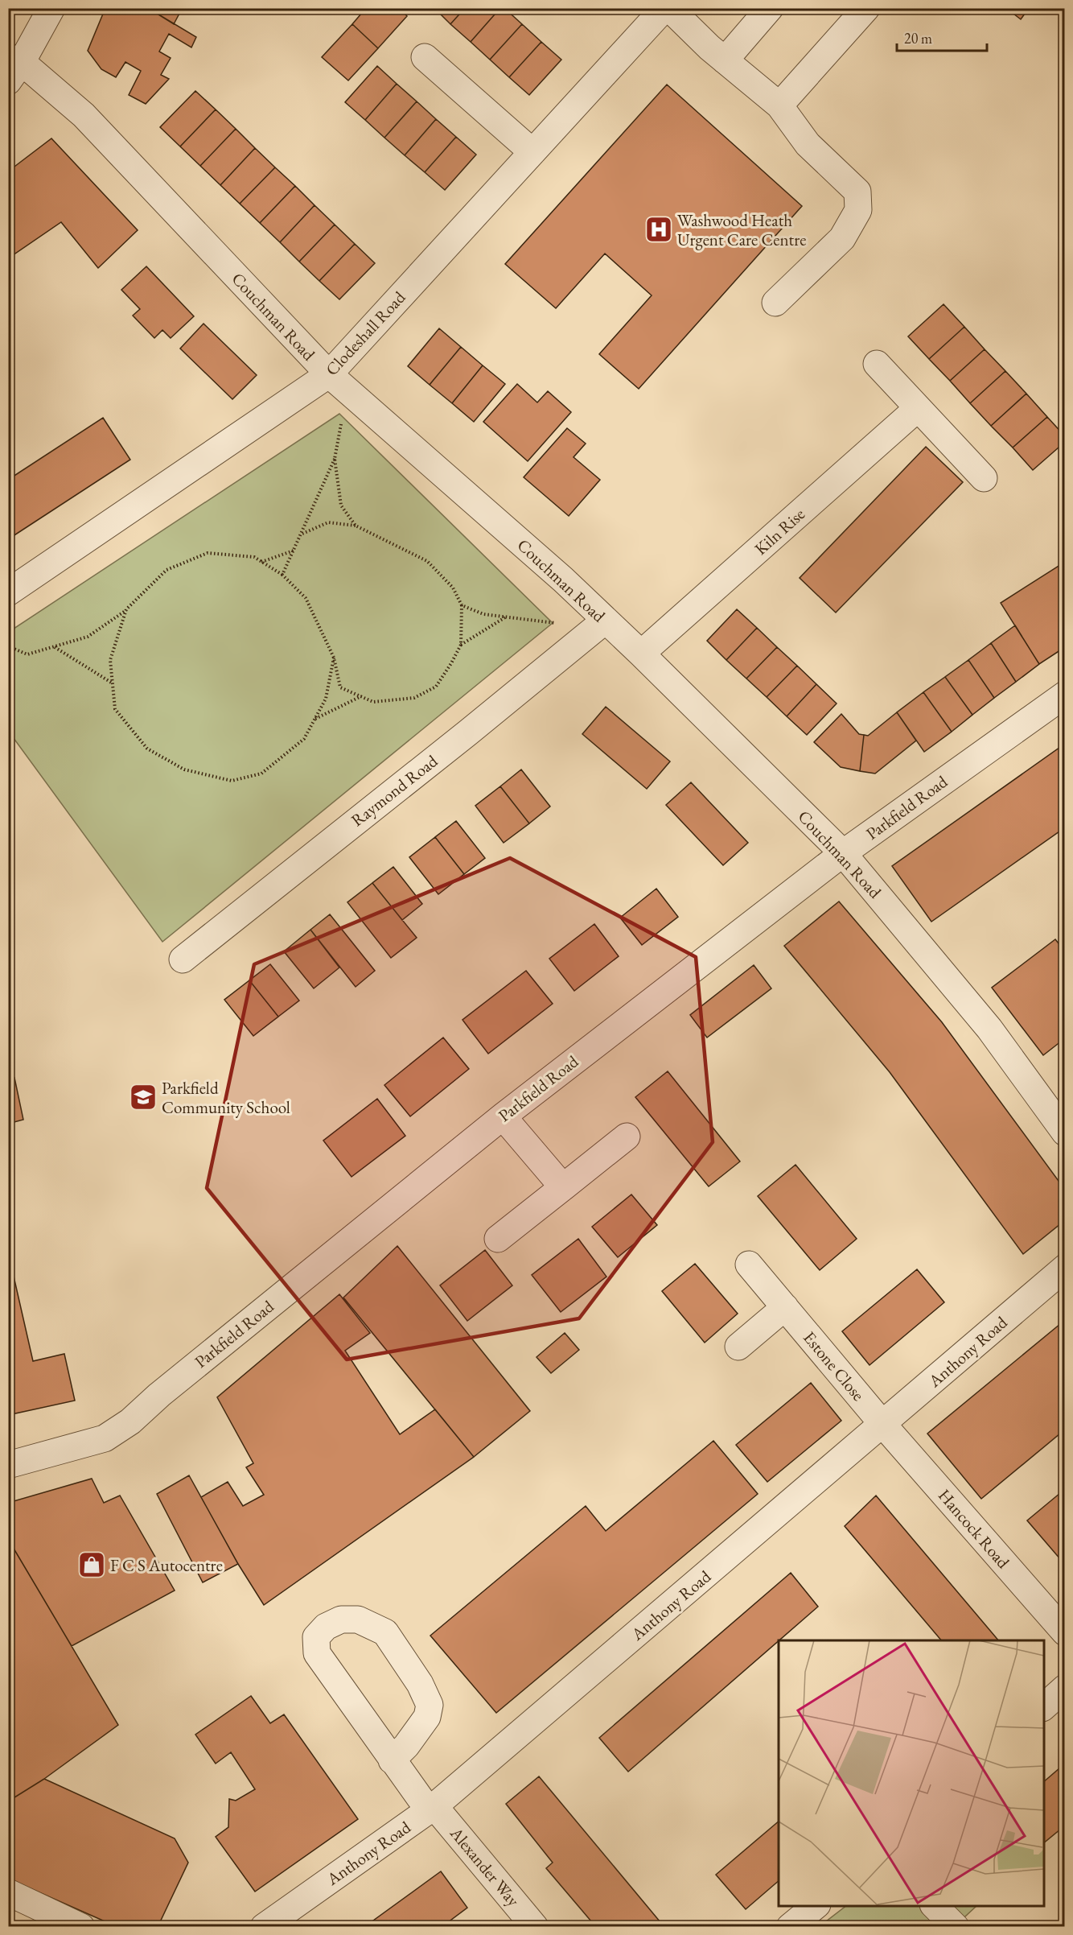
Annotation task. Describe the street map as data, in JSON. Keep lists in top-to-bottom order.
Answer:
{
  "streets": {
    "street": [
      "Couchman Road",
      "Clodeshall Road",
      "Kiln Rise",
      "Raymond Road",
      "Parkfield Road",
      "Anthony Road",
      "Estone Close",
      "Hancock Road",
      "Alexander Way"
    ]
  },
  "crossings": [
    ["Couchman Road", "Clodeshall Road"],
    ["Couchman Road", "Kiln Rise"],
    ["Couchman Road", "Raymond Road"],
    ["Couchman Road", "Parkfield Road"],
    ["Anthony Road", "Estone Close"],
    ["Anthony Road", "Hancock Road"],
    ["Anthony Road", "Alexander Way"],
    ["Estone Close", "Hancock Road"]
  ],
  "places": {
    "hospital": ["Washwood Heath Urgent Care Centre"],
    "school or university": ["Parkfield Community School"],
    "shop": ["F C S Autocentre"]
  },
  "scale_bar": "20 m"
}
